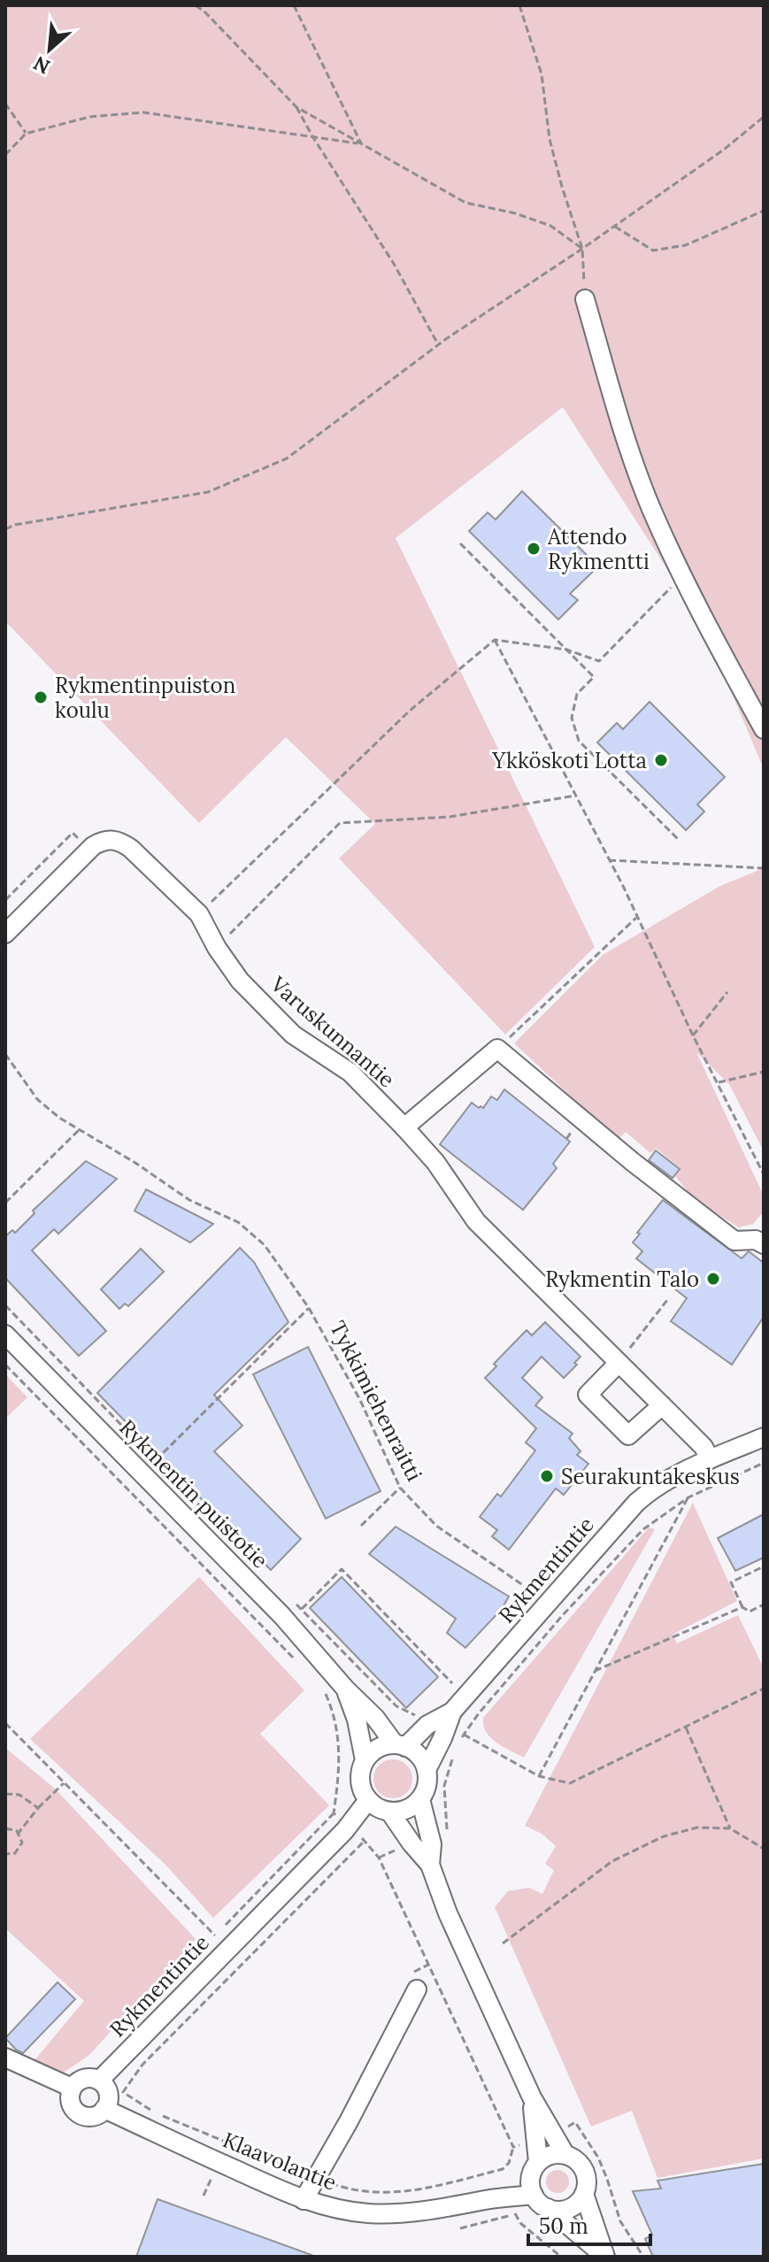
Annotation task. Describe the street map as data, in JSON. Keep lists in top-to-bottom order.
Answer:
{
  "streets": {
    "street": [
      "Varuskunnantie",
      "Rykmentin puistotie",
      "Rykmentintie",
      "Klaavolantie"
    ],
    "path": ["Tykkimiehenraitti"]
  },
  "crossings": [
    ["Varuskunnantie", "Rykmentintie"],
    ["Rykmentin puistotie", "Rykmentintie"],
    ["Rykmentintie", "Klaavolantie"]
  ],
  "places": [
    "Attendo Rykmentti",
    "Rykmentinpuiston koulu",
    "Ykköskoti Lotta",
    "Rykmentin Talo",
    "Seurakuntakeskus"
  ],
  "scale_bar": "50 m",
  "north": "bottom left"
}
